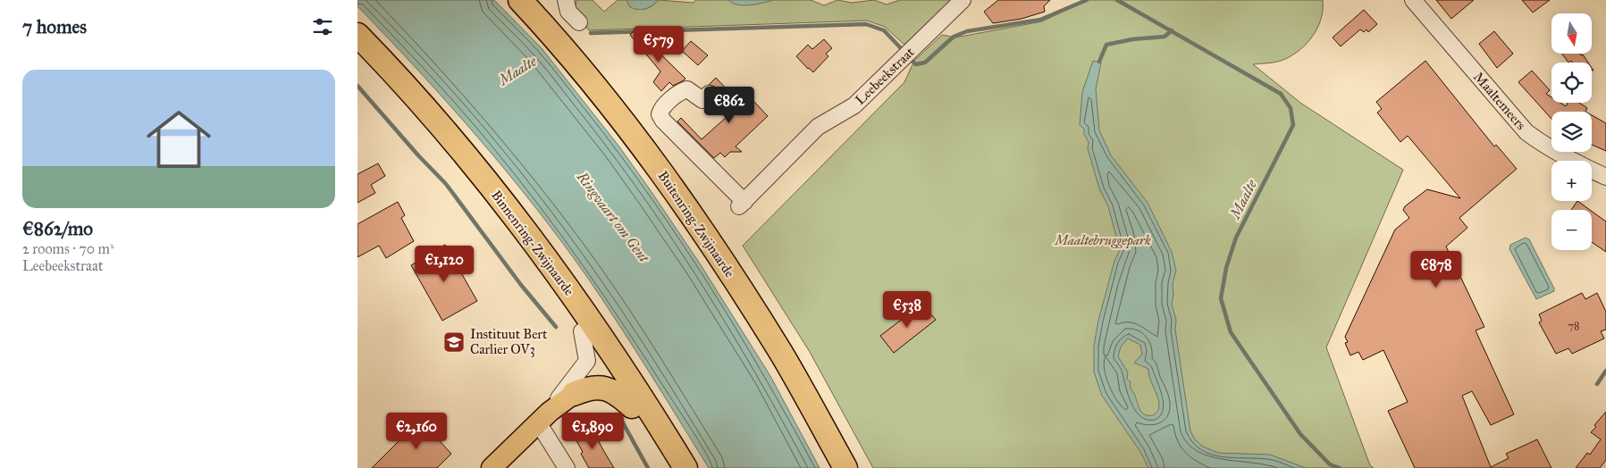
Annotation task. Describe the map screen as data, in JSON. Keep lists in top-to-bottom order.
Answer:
{
  "streets": {
    "highway": ["Buitenring-Zwijnaarde", "Binnenring-Zwijnaarde"],
    "street": ["Leebeekstraat", "Maaltemeers"]
  },
  "water": ["Maalte", "Ringvaart om Gent"],
  "parks": ["Maaltebruggepark"],
  "places": {
    "school or university": ["Instituut Bert Carlier OV3"]
  },
  "house_numbers": ["78"],
  "north": "bottom",
  "page": {
    "heading": "7 homes",
    "map_buttons": ["+", "−"],
    "price": [
      "€579",
      "€862",
      "€1,120",
      "€878",
      "€538",
      "€2,160",
      "€1,890"
    ],
    "list": [
      {
        "name": "€862/mo",
        "note": "2 rooms · 70 m² · Leebeekstraat"
      }
    ]
  }
}
